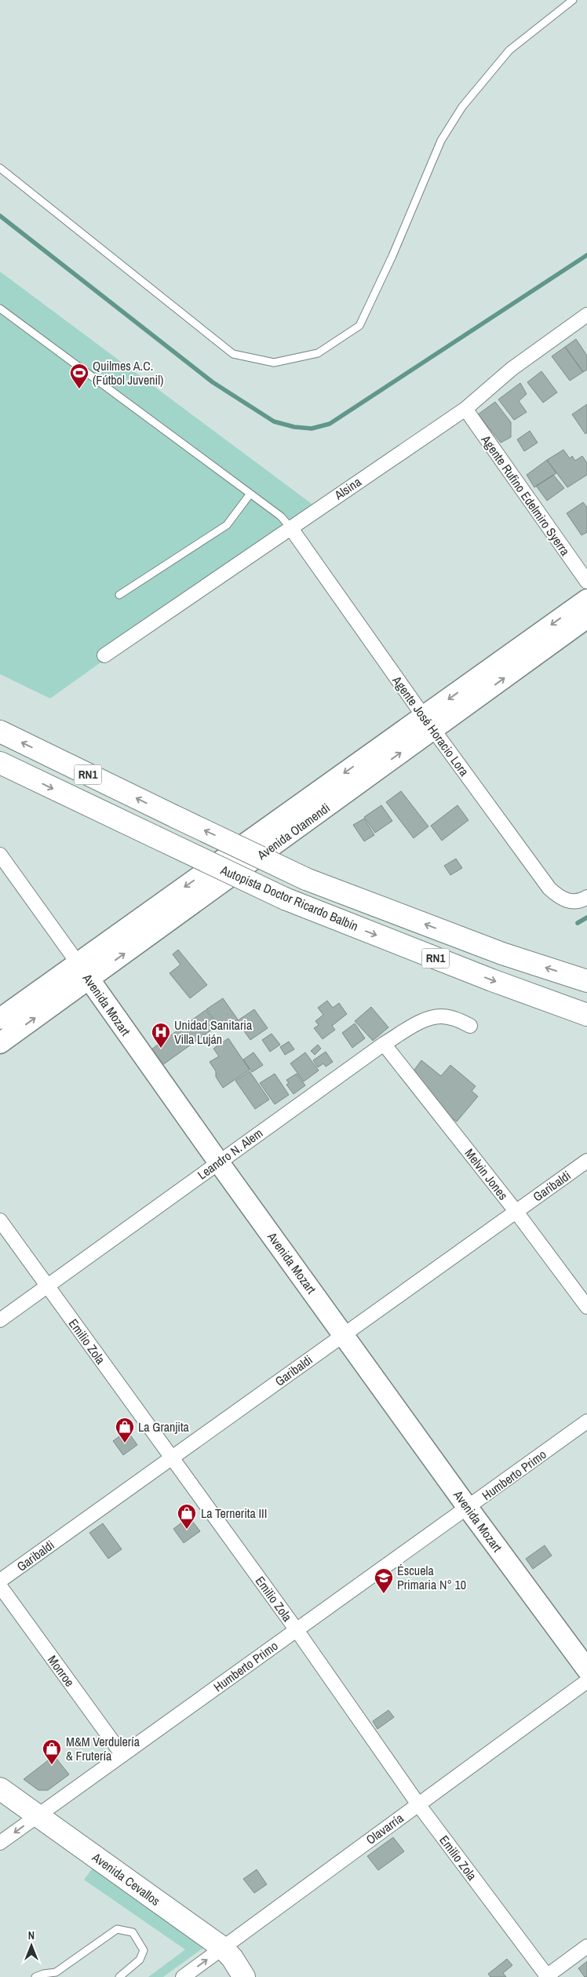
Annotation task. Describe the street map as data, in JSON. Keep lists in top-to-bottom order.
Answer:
{
  "streets": {
    "main road": [
      "RN1",
      "Avenida Otamendi",
      "Autopista Doctor Ricardo Balbín",
      "Avenida Mozart",
      "Avenida Cevallos"
    ],
    "street": [
      "Alsina",
      "Agente Rufino Edelmiro Syerra",
      "Agente José Horacio Lora",
      "Leandro N. Alem",
      "Melvin Jones",
      "Garibaldi",
      "Emilio Zola",
      "Humberto Primo",
      "Monroe",
      "Olavarría"
    ]
  },
  "crossings": [
    ["Alsina", "Agente Rufino Edelmiro Syerra"],
    ["Alsina", "Agente José Horacio Lora"],
    ["Agente José Horacio Lora", "Avenida Otamendi"],
    ["Avenida Otamendi", "Avenida Mozart"],
    ["Avenida Mozart", "Leandro N. Alem"],
    ["Avenida Mozart", "Garibaldi"],
    ["Avenida Mozart", "Humberto Primo"],
    ["Leandro N. Alem", "Melvin Jones"],
    ["Leandro N. Alem", "Emilio Zola"],
    ["Melvin Jones", "Garibaldi"],
    ["Garibaldi", "Emilio Zola"],
    ["Emilio Zola", "Humberto Primo"],
    ["Emilio Zola", "Olavarría"],
    ["Humberto Primo", "Monroe"],
    ["Humberto Primo", "Avenida Cevallos"],
    ["Olavarría", "Avenida Cevallos"]
  ],
  "places": {
    "sports": ["Quilmes A.C. (Fútbol Juvenil)"],
    "hospital": ["Unidad Sanitaria Villa Luján"],
    "shop": ["La Granjita", "La Ternerita III", "M&M Verdulería & Frutería"],
    "school or university": ["Éscuela Primaria N° 10"]
  },
  "north": "top"
}
